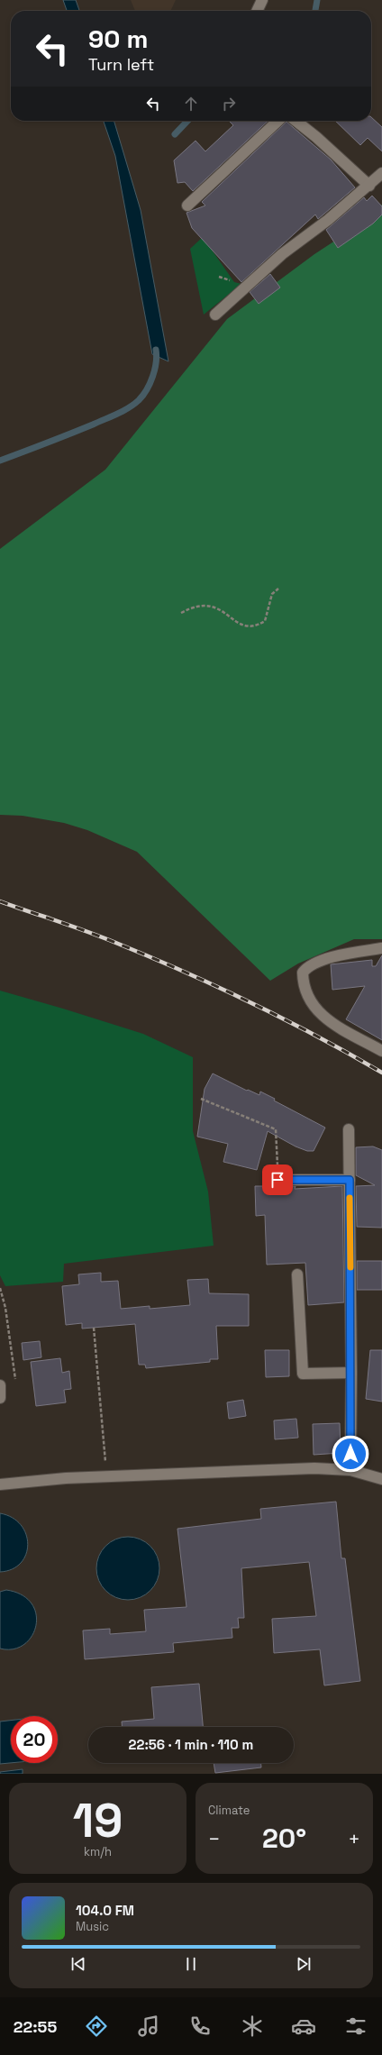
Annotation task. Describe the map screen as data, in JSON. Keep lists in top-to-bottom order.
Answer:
{
  "page": {
    "turn": ["90 m", "Turn left"],
    "limit": "20",
    "trip": "22:56 · 1 min · 110 m",
    "tile": [
      ["19", "km/h"],
      "Climate"
    ],
    "heat": ["−", "20°", "+"],
    "song": ["104.0 FM", "Music"],
    "tabs": "22:55"
  }
}
